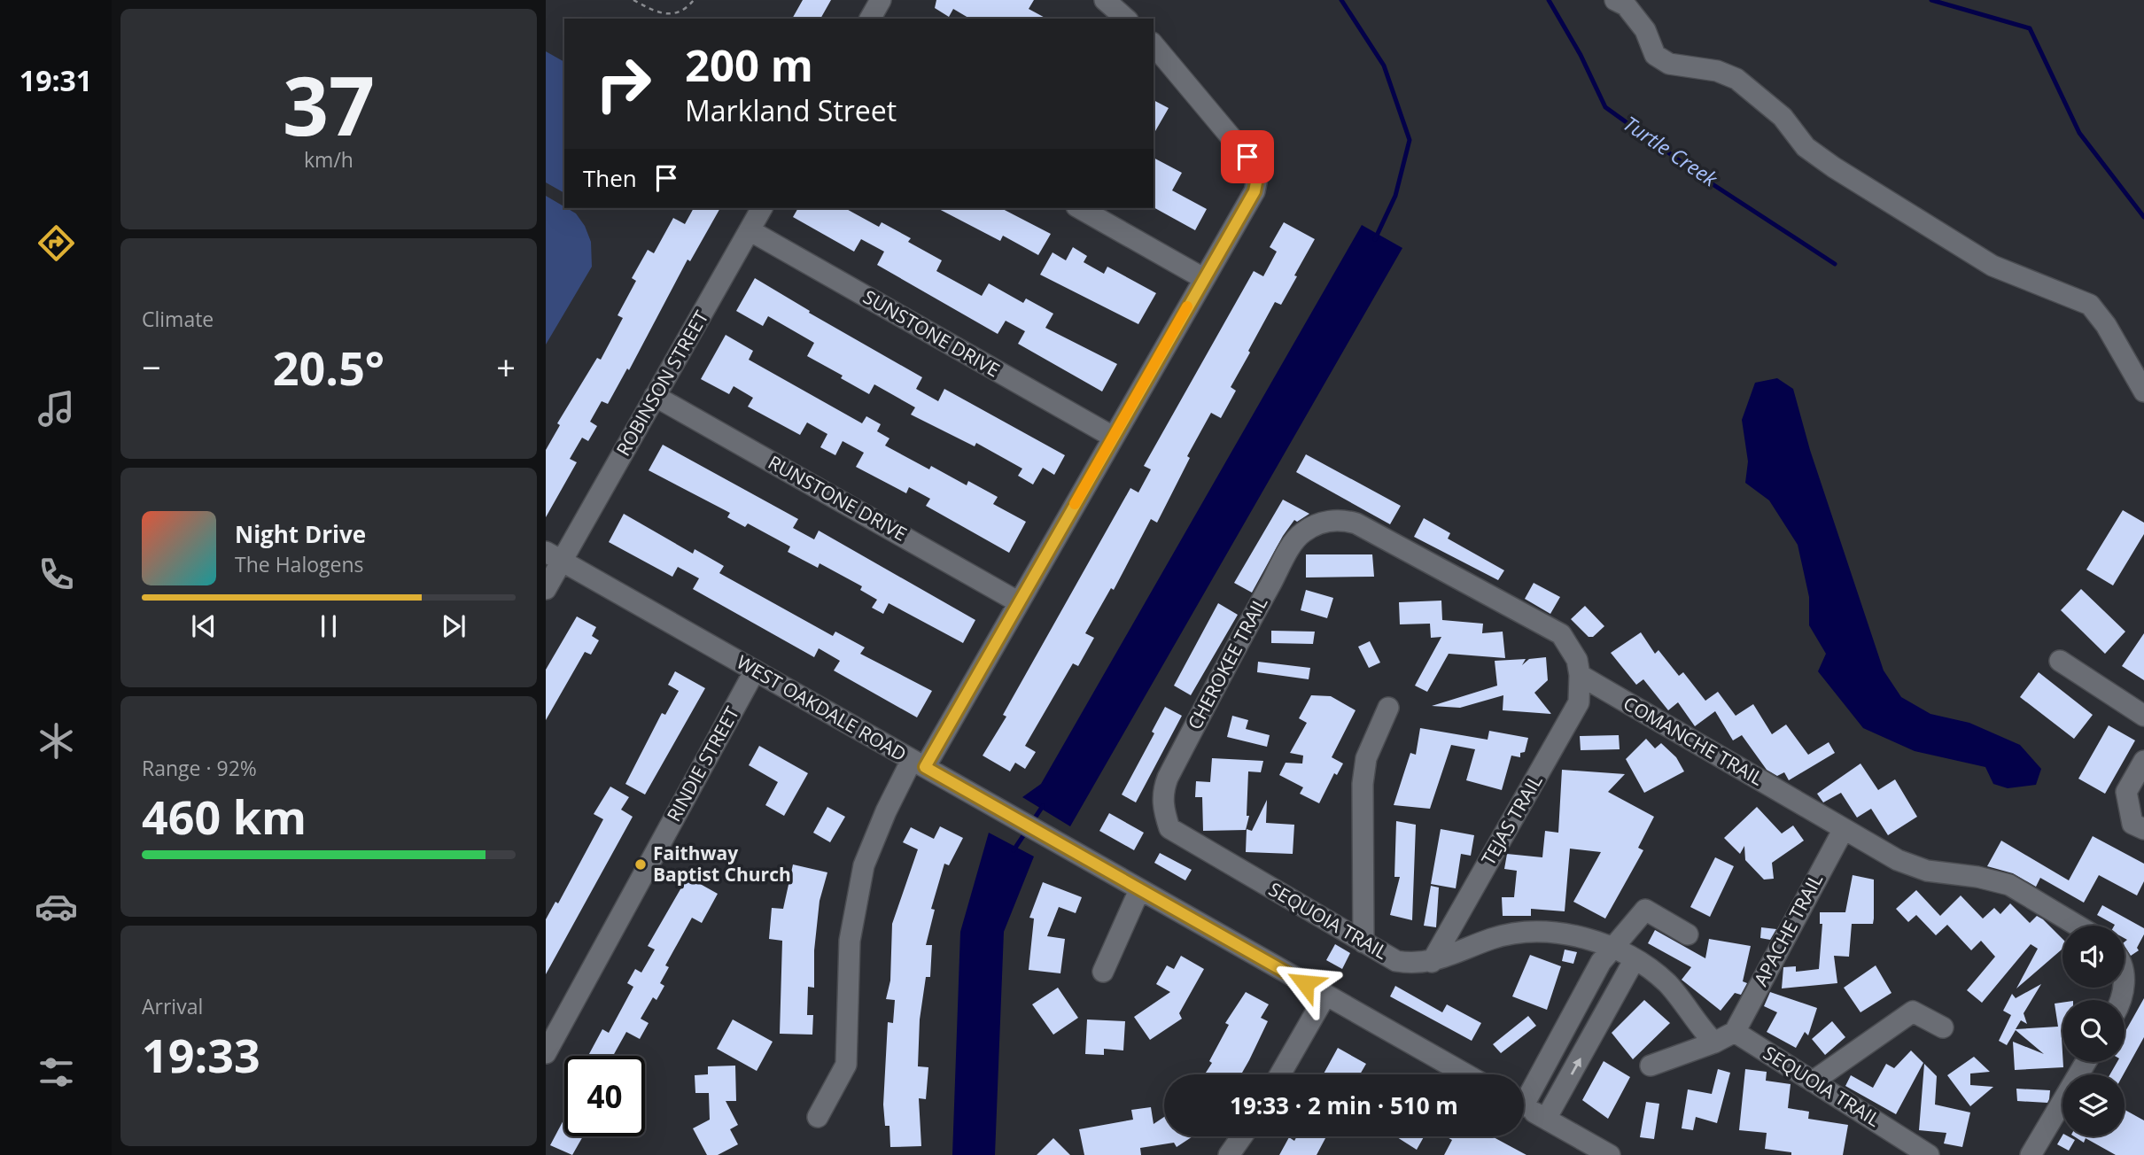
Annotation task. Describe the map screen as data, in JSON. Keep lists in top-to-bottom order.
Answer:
{
  "streets": {
    "street": [
      "SUNSTONE DRIVE",
      "ROBINSON STREET",
      "RUNSTONE DRIVE",
      "CHEROKEE TRAIL",
      "WEST OAKDALE ROAD",
      "COMANCHE TRAIL",
      "RINDIE STREET",
      "TEJAS TRAIL",
      "SEQUOIA TRAIL",
      "APACHE TRAIL"
    ]
  },
  "crossings": [
    ["SUNSTONE DRIVE", "ROBINSON STREET"],
    ["ROBINSON STREET", "RUNSTONE DRIVE"],
    ["ROBINSON STREET", "WEST OAKDALE ROAD"],
    ["CHEROKEE TRAIL", "COMANCHE TRAIL"],
    ["CHEROKEE TRAIL", "TEJAS TRAIL"],
    ["CHEROKEE TRAIL", "SEQUOIA TRAIL"],
    ["WEST OAKDALE ROAD", "RINDIE STREET"],
    ["COMANCHE TRAIL", "TEJAS TRAIL"],
    ["COMANCHE TRAIL", "APACHE TRAIL"],
    ["TEJAS TRAIL", "SEQUOIA TRAIL"],
    ["SEQUOIA TRAIL", "APACHE TRAIL"]
  ],
  "water": ["Turtle Creek"],
  "places": ["Faithway Baptist Church"],
  "page": {
    "tabs": "19:31",
    "tile": [
      ["37", "km/h"],
      "Climate",
      ["Range · 92%", "460 km"],
      ["Arrival", "19:33"]
    ],
    "turn": ["200 m", "Markland Street"],
    "then": "Then",
    "heat": ["−", "20.5°", "+"],
    "song": ["Night Drive", "The Halogens"],
    "limit": "40",
    "trip": "19:33 · 2 min · 510 m"
  }
}
